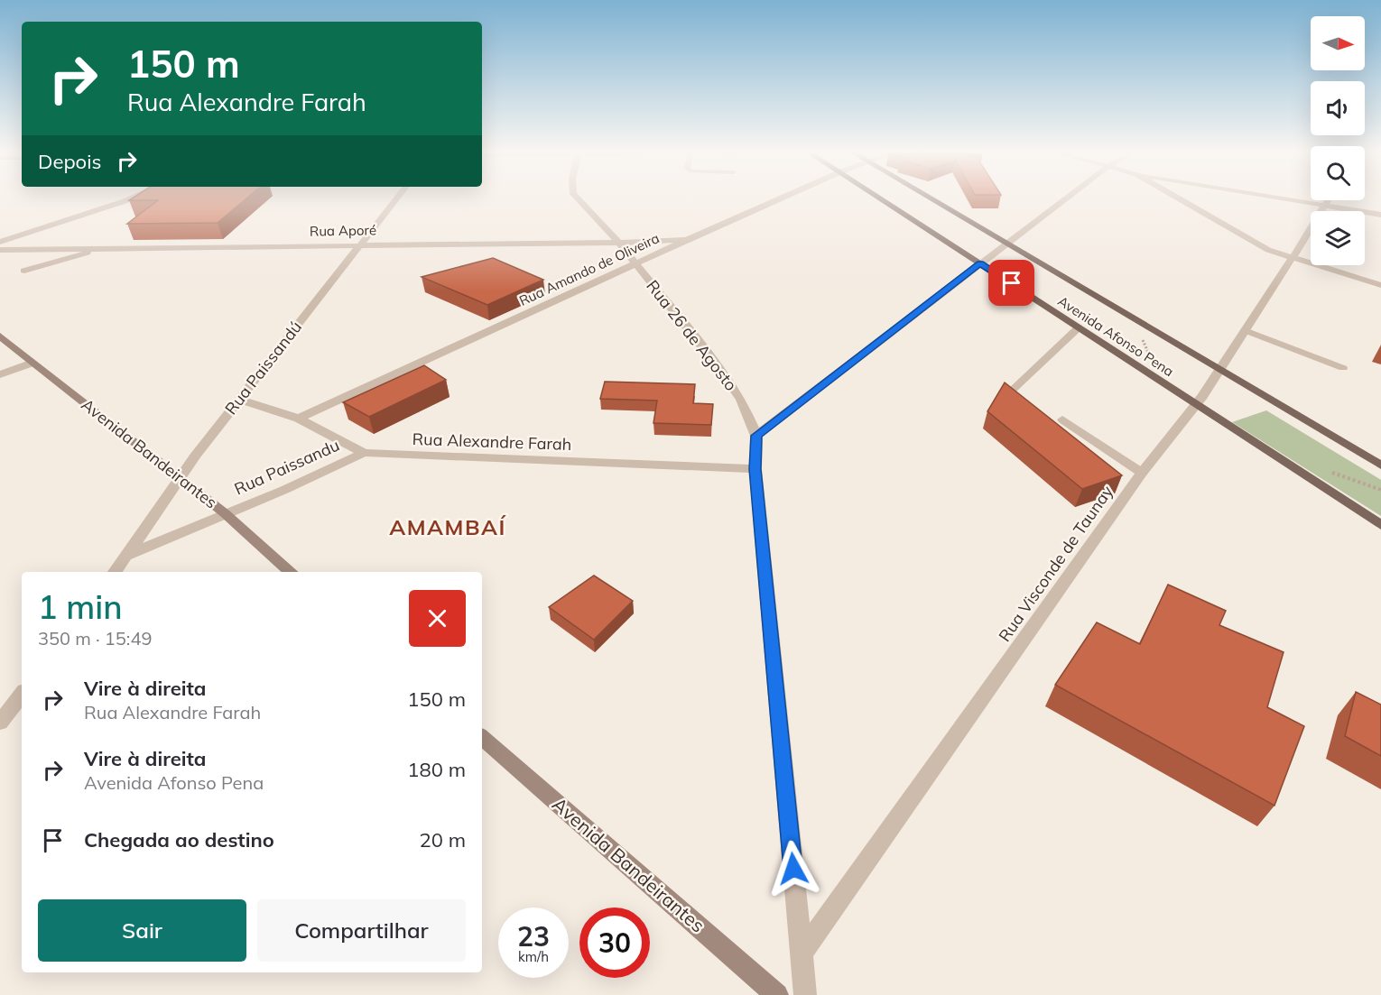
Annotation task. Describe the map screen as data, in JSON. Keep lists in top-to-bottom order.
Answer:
{
  "streets": {
    "main road": ["Avenida Afonso Pena", "Avenida Bandeirantes"],
    "street": [
      "Rua Aporé",
      "Rua Amando de Oliveira",
      "Rua 26 de Agosto",
      "Rua Paissandú",
      "Rua Alexandre Farah",
      "Rua Paissandu",
      "Rua Visconde de Taunay"
    ]
  },
  "crossings": [
    ["Rua Aporé", "Rua Amando de Oliveira"],
    ["Rua Aporé", "Rua 26 de Agosto"],
    ["Rua Aporé", "Rua Paissandú"],
    ["Rua Amando de Oliveira", "Rua 26 de Agosto"],
    ["Rua Amando de Oliveira", "Rua Alexandre Farah"],
    ["Rua 26 de Agosto", "Rua Alexandre Farah"],
    ["Rua 26 de Agosto", "Rua Visconde de Taunay"],
    ["Avenida Afonso Pena", "Rua Visconde de Taunay"],
    ["Rua Paissandú", "Rua Alexandre Farah"],
    ["Rua Paissandú", "Avenida Bandeirantes"],
    ["Rua Alexandre Farah", "Rua Paissandu"],
    ["Avenida Bandeirantes", "Rua Paissandu"]
  ],
  "districts": ["AMAMBAÍ"],
  "north": "right",
  "page": {
    "turn": ["150 m", "Rua Alexandre Farah"],
    "then": "Depois",
    "heading": ["1 min", "350 m · 15:49"],
    "list": [
      {
        "name": "Vire à direita",
        "note": "Rua Alexandre Farah",
        "value": "150 m"
      },
      {
        "name": "Vire à direita",
        "note": "Avenida Afonso Pena",
        "value": "180 m"
      },
      {
        "name": "Chegada ao destino",
        "value": "20 m"
      }
    ],
    "buttons": ["Sair", "Compartilhar"],
    "speed": "23 km/h",
    "limit": "30"
  }
}
